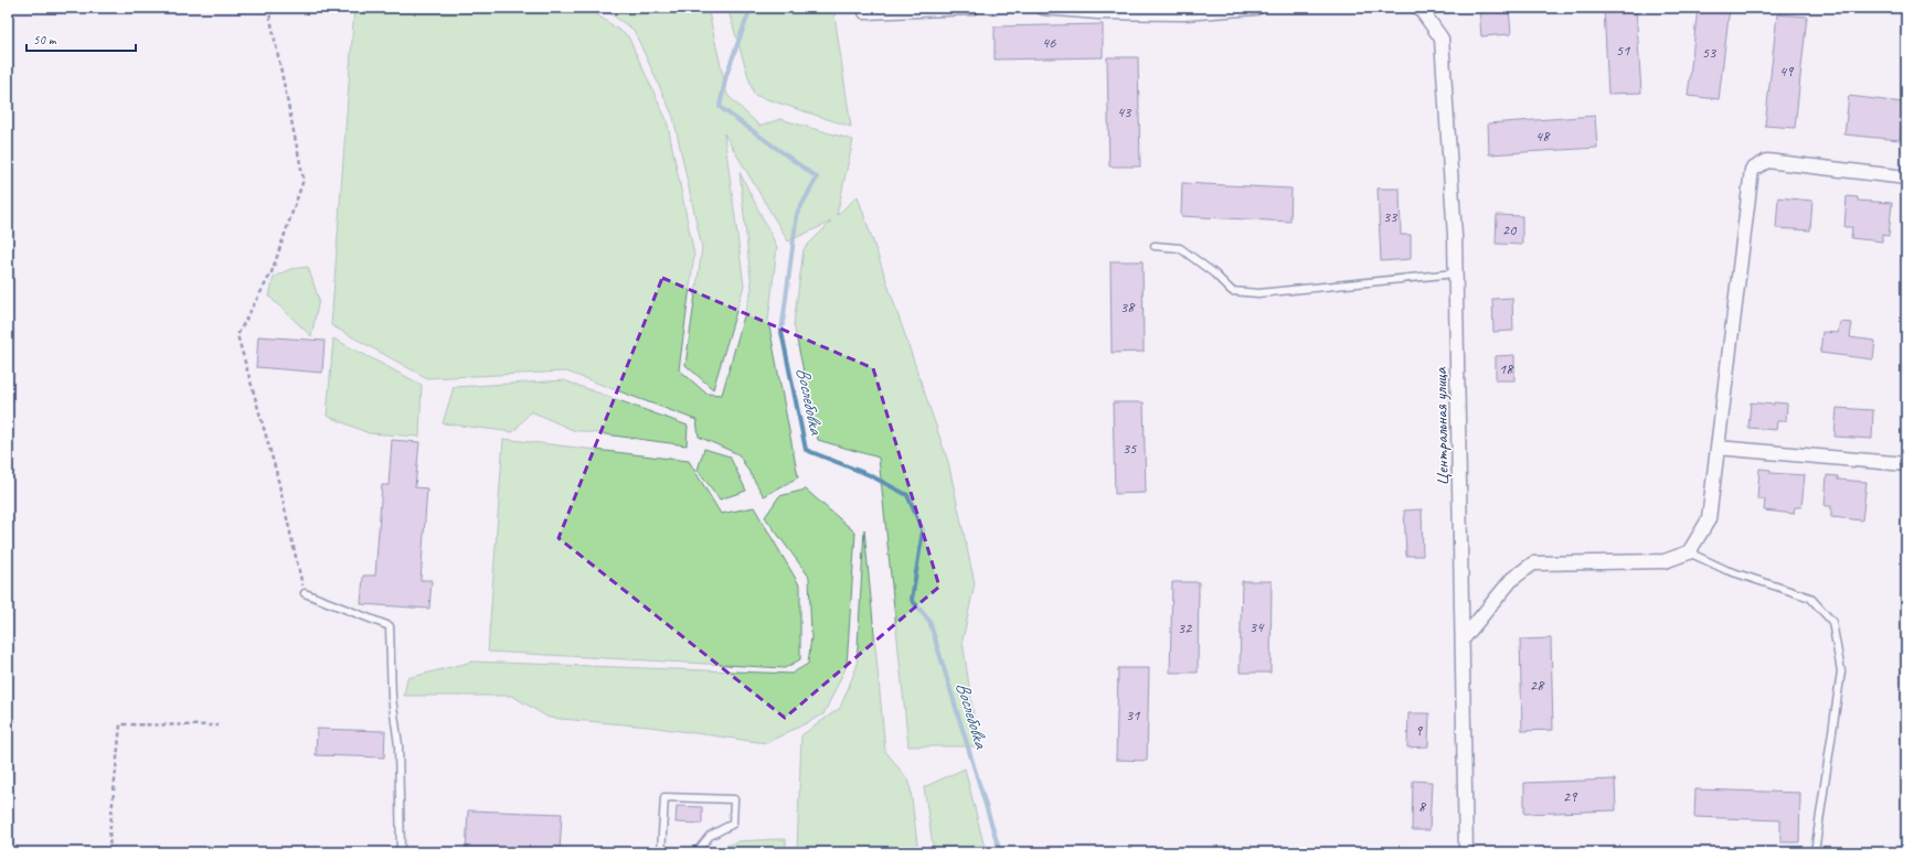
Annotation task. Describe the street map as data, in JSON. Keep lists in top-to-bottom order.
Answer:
{
  "streets": {
    "street": ["Центральная улица"]
  },
  "water": ["Вослебовка"],
  "house_numbers": [
    "46",
    "51",
    "53",
    "49",
    "43",
    "48",
    "33",
    "20",
    "38",
    "18",
    "35",
    "34",
    "32",
    "28",
    "31",
    "9",
    "29",
    "8"
  ],
  "scale_bar": "50 m"
}
